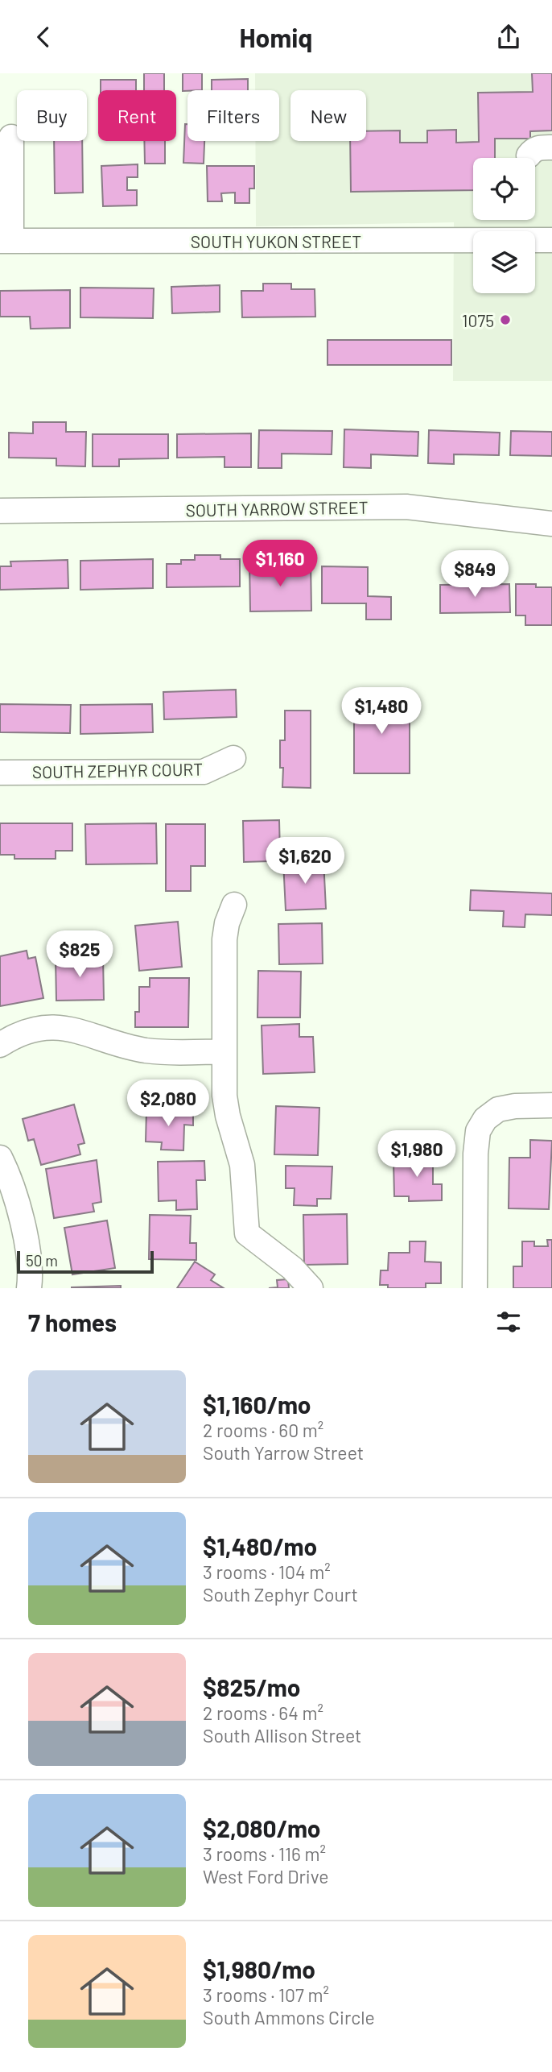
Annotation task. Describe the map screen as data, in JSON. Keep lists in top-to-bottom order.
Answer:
{
  "streets": {
    "street": ["SOUTH YUKON STREET", "SOUTH YARROW STREET", "SOUTH ZEPHYR COURT"]
  },
  "places": ["1075"],
  "scale_bar": "50 m",
  "page": {
    "header": "Homiq",
    "chip": [
      "Buy",
      "Rent",
      "Filters",
      "New"
    ],
    "price": [
      "$1,160",
      "$849",
      "$1,480",
      "$1,620",
      "$825",
      "$2,080",
      "$1,980"
    ],
    "scale": "50 m",
    "heading": "7 homes",
    "list": [
      {
        "name": "$1,160/mo",
        "note": "2 rooms · 60 m² · South Yarrow Street"
      },
      {
        "name": "$1,480/mo",
        "note": "3 rooms · 104 m² · South Zephyr Court"
      },
      {
        "name": "$825/mo",
        "note": "2 rooms · 64 m² · South Allison Street"
      },
      {
        "name": "$2,080/mo",
        "note": "3 rooms · 116 m² · West Ford Drive"
      },
      {
        "name": "$1,980/mo",
        "note": "3 rooms · 107 m² · South Ammons Circle"
      }
    ]
  }
}
